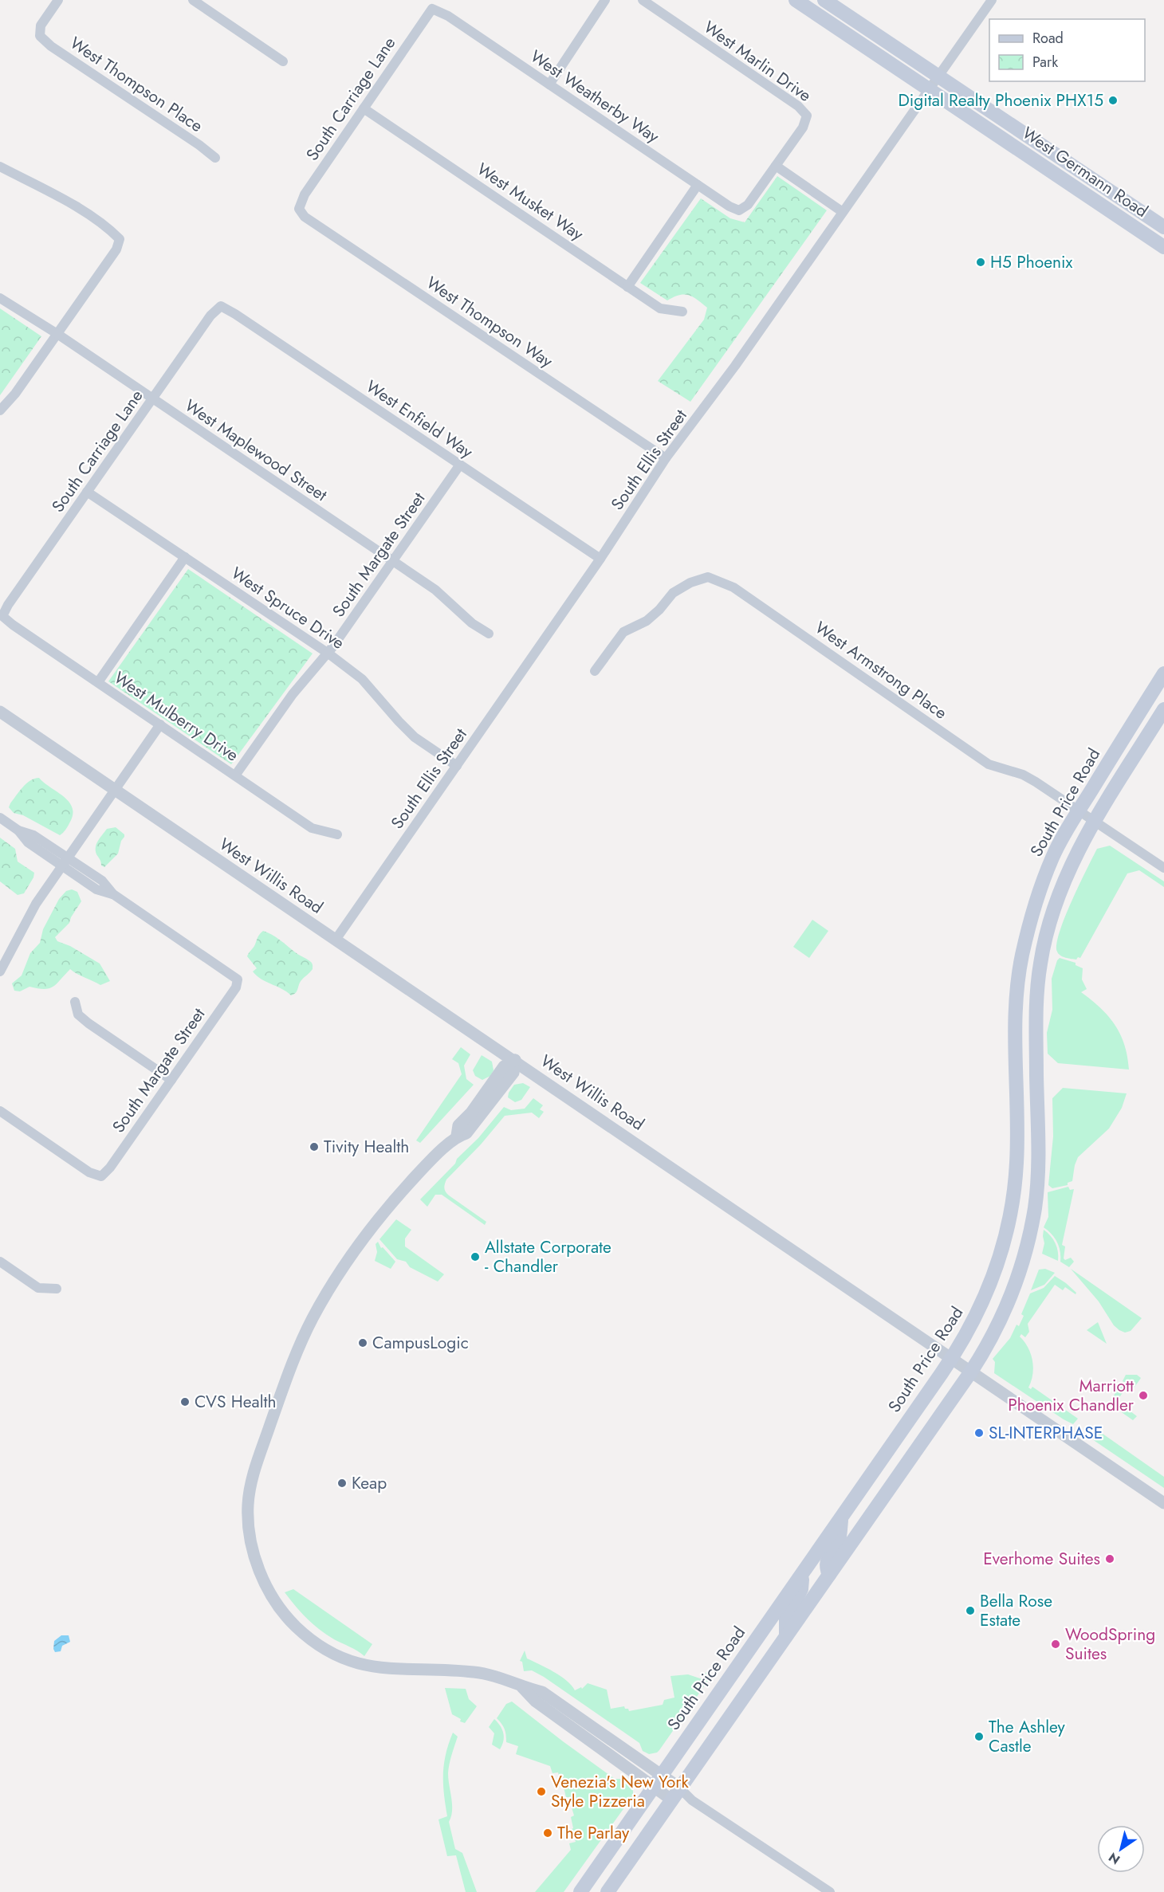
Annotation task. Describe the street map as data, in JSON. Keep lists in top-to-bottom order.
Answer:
{
  "streets": {
    "main road": ["West Germann Road", "South Price Road"],
    "street": [
      "West Marlin Drive",
      "West Thompson Place",
      "West Weatherby Way",
      "South Carriage Lane",
      "West Musket Way",
      "West Thompson Way",
      "West Enfield Way",
      "West Maplewood Street",
      "South Ellis Street",
      "South Margate Street",
      "West Spruce Drive",
      "West Armstrong Place",
      "West Mulberry Drive",
      "West Willis Road"
    ]
  },
  "crossings": [
    ["West Marlin Drive", "West Weatherby Way"],
    ["West Weatherby Way", "South Carriage Lane"],
    ["South Carriage Lane", "West Musket Way"],
    ["South Carriage Lane", "West Thompson Way"],
    ["South Carriage Lane", "West Enfield Way"],
    ["South Carriage Lane", "West Maplewood Street"],
    ["South Carriage Lane", "West Spruce Drive"],
    ["South Carriage Lane", "West Mulberry Drive"],
    ["West Germann Road", "South Ellis Street"],
    ["West Thompson Way", "South Ellis Street"],
    ["West Enfield Way", "South Ellis Street"],
    ["West Enfield Way", "South Margate Street"],
    ["West Maplewood Street", "South Margate Street"],
    ["South Ellis Street", "West Spruce Drive"],
    ["South Ellis Street", "West Willis Road"],
    ["South Margate Street", "West Spruce Drive"],
    ["South Margate Street", "West Mulberry Drive"],
    ["West Armstrong Place", "South Price Road"],
    ["South Price Road", "West Willis Road"]
  ],
  "places": [
    "Digital Realty Phoenix PHX15",
    "H5 Phoenix",
    "Tivity Health",
    "Allstate Corporate - Chandler",
    "CampusLogic",
    "Marriott Phoenix Chandler",
    "CVS Health",
    "SL-INTERPHASE",
    "Keap",
    "Everhome Suites",
    "Bella Rose Estate",
    "WoodSpring Suites",
    "The Ashley Castle",
    "Venezia's New York Style Pizzeria",
    "The Parlay"
  ],
  "legend": ["Road", "Park"],
  "north": "bottom left"
}
